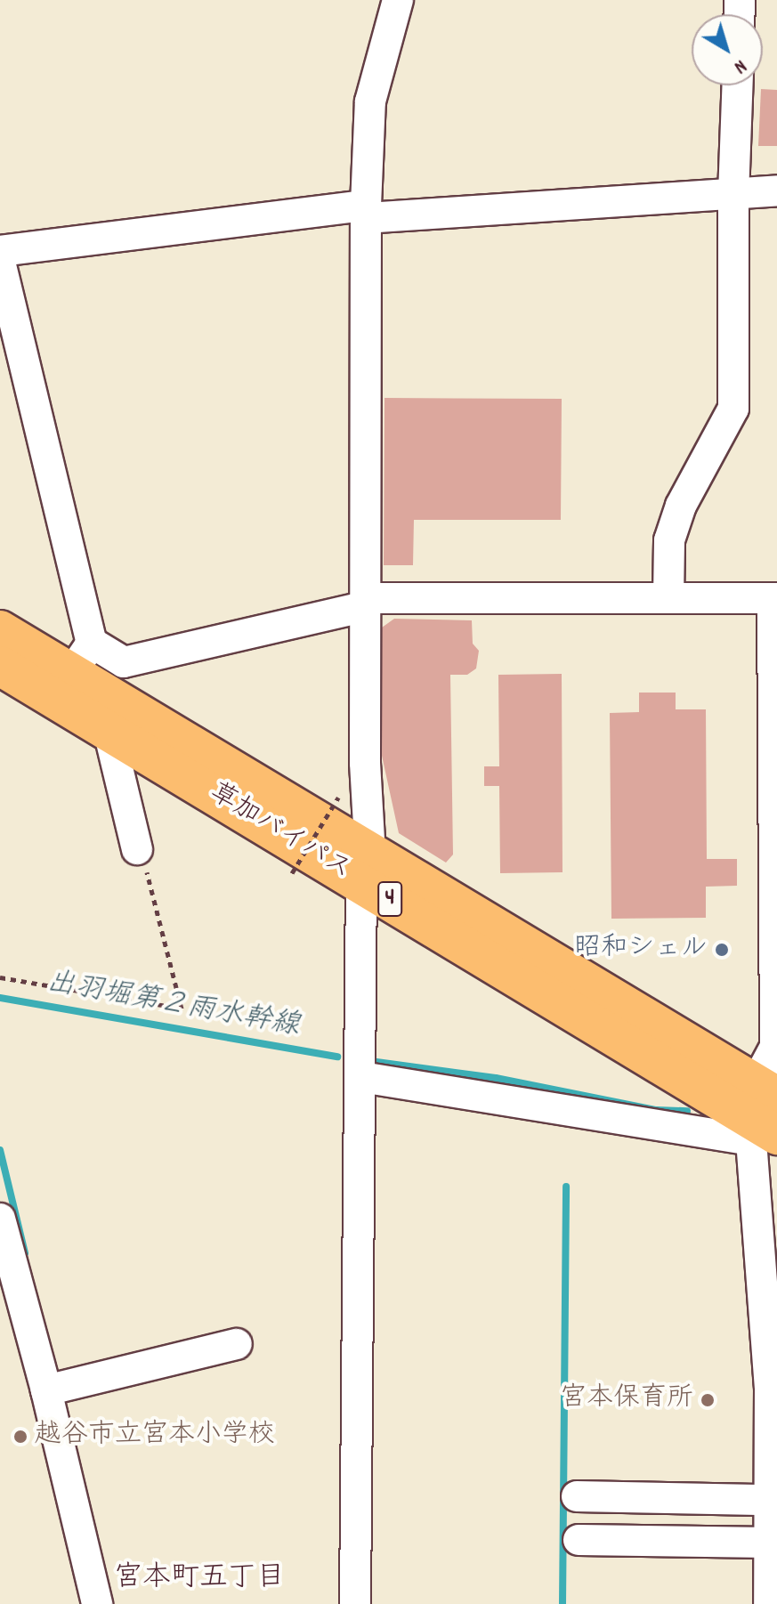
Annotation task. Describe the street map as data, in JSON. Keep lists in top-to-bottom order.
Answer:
{
  "streets": {
    "highway": ["草加バイパス", "4"]
  },
  "districts": ["宮本町五丁目"],
  "water": ["出羽堀第２雨水幹線"],
  "places": ["昭和シェル", "宮本保育所", "越谷市立宮本小学校"],
  "north": "bottom right"
}
